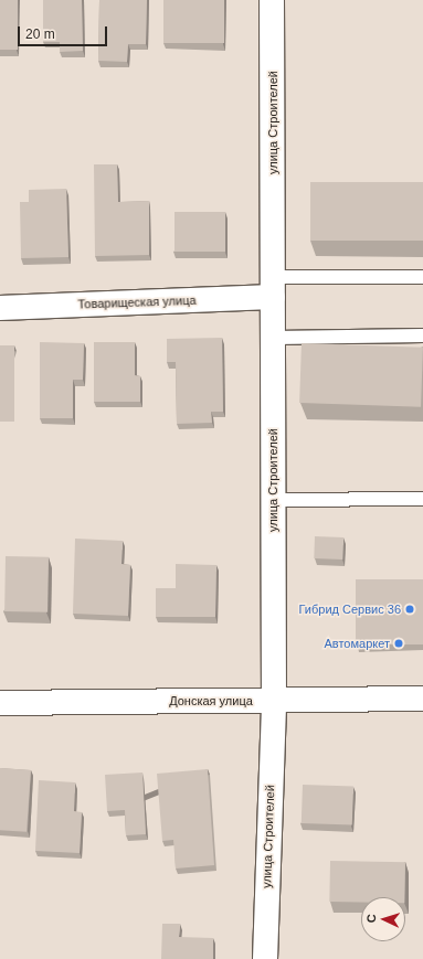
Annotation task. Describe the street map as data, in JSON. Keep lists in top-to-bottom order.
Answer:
{
  "streets": {
    "street": ["улица Строителей", "Товарищеская улица", "Донская улица"]
  },
  "crossings": [
    ["улица Строителей", "Товарищеская улица"],
    ["улица Строителей", "Донская улица"]
  ],
  "places": ["Гибрид Сервис 36", "Автомаркет"],
  "scale_bar": "20 m",
  "north": "left"
}
